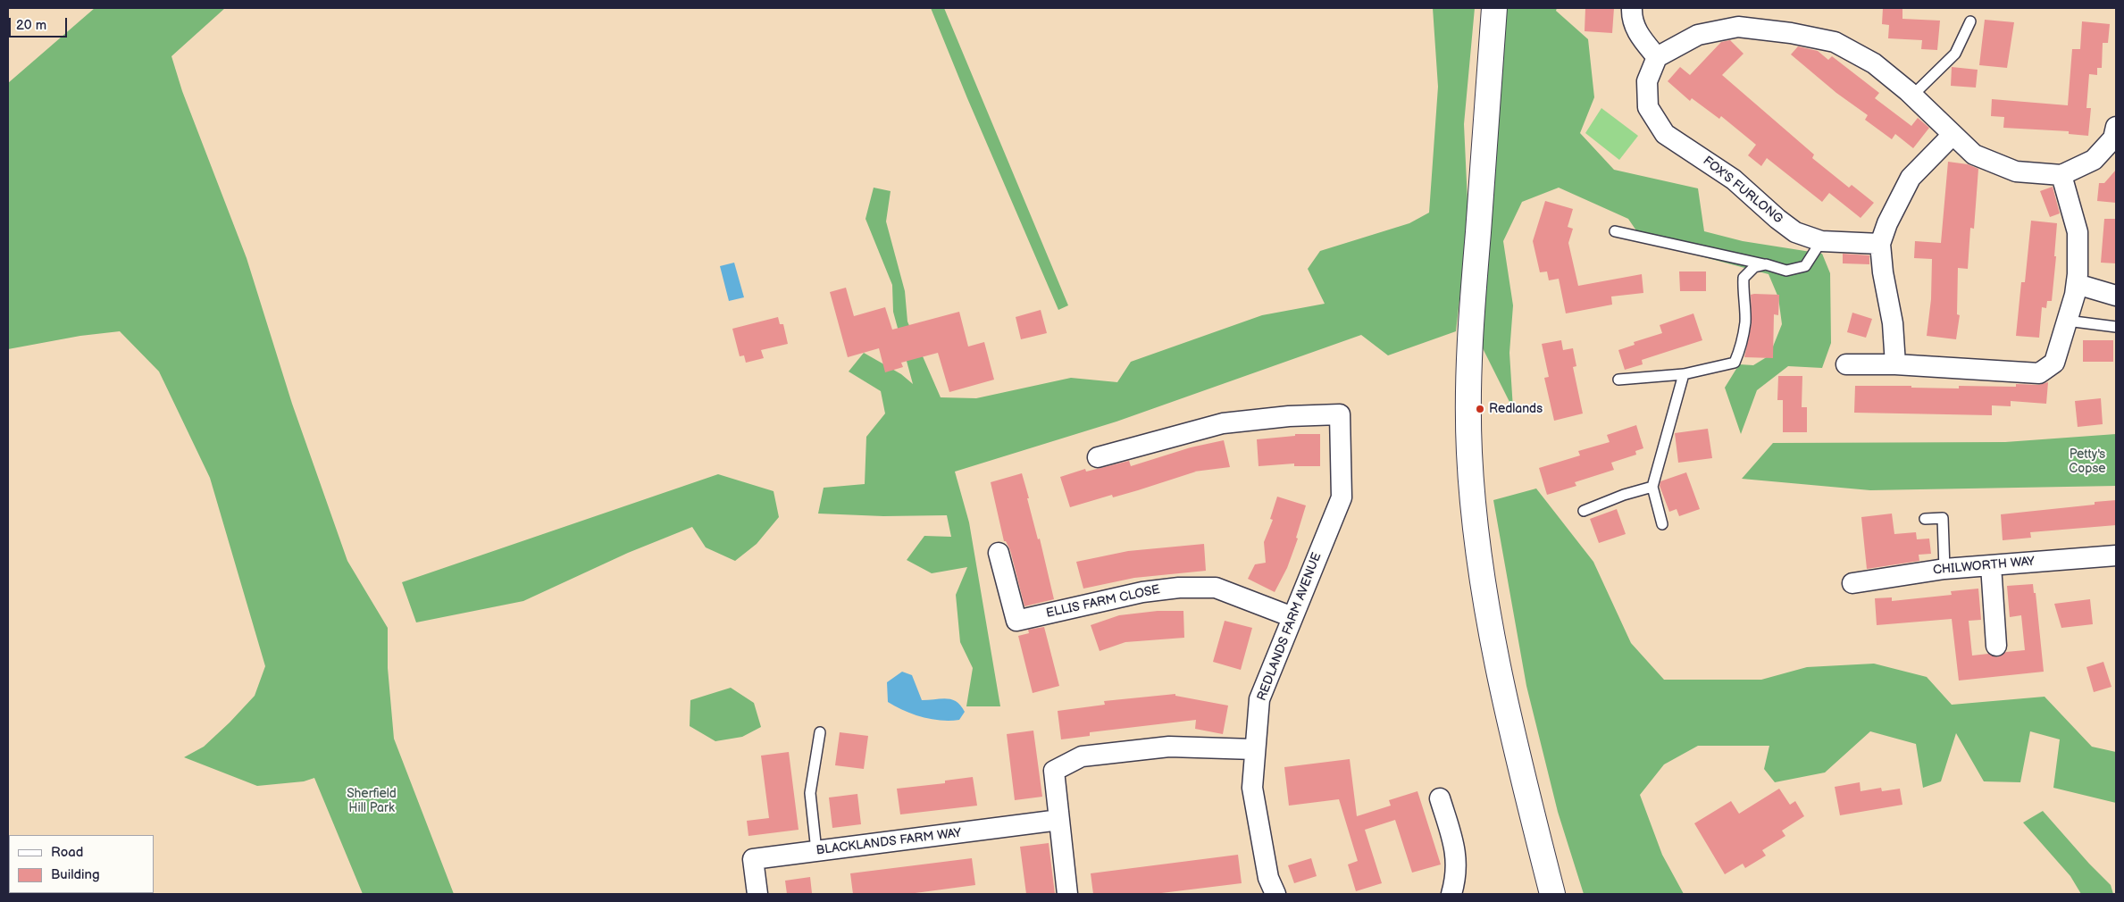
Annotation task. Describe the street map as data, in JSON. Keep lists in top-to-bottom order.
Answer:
{
  "streets": {
    "street": [
      "FOX'S FURLONG",
      "CHILWORTH WAY",
      "ELLIS FARM CLOSE",
      "REDLANDS FARM AVENUE",
      "BLACKLANDS FARM WAY"
    ]
  },
  "crossings": [
    ["ELLIS FARM CLOSE", "REDLANDS FARM AVENUE"]
  ],
  "parks": ["Petty's Copse", "Sherfield Hill Park"],
  "places": ["Redlands"],
  "legend": ["Road", "Building"],
  "scale_bar": "20 m"
}
